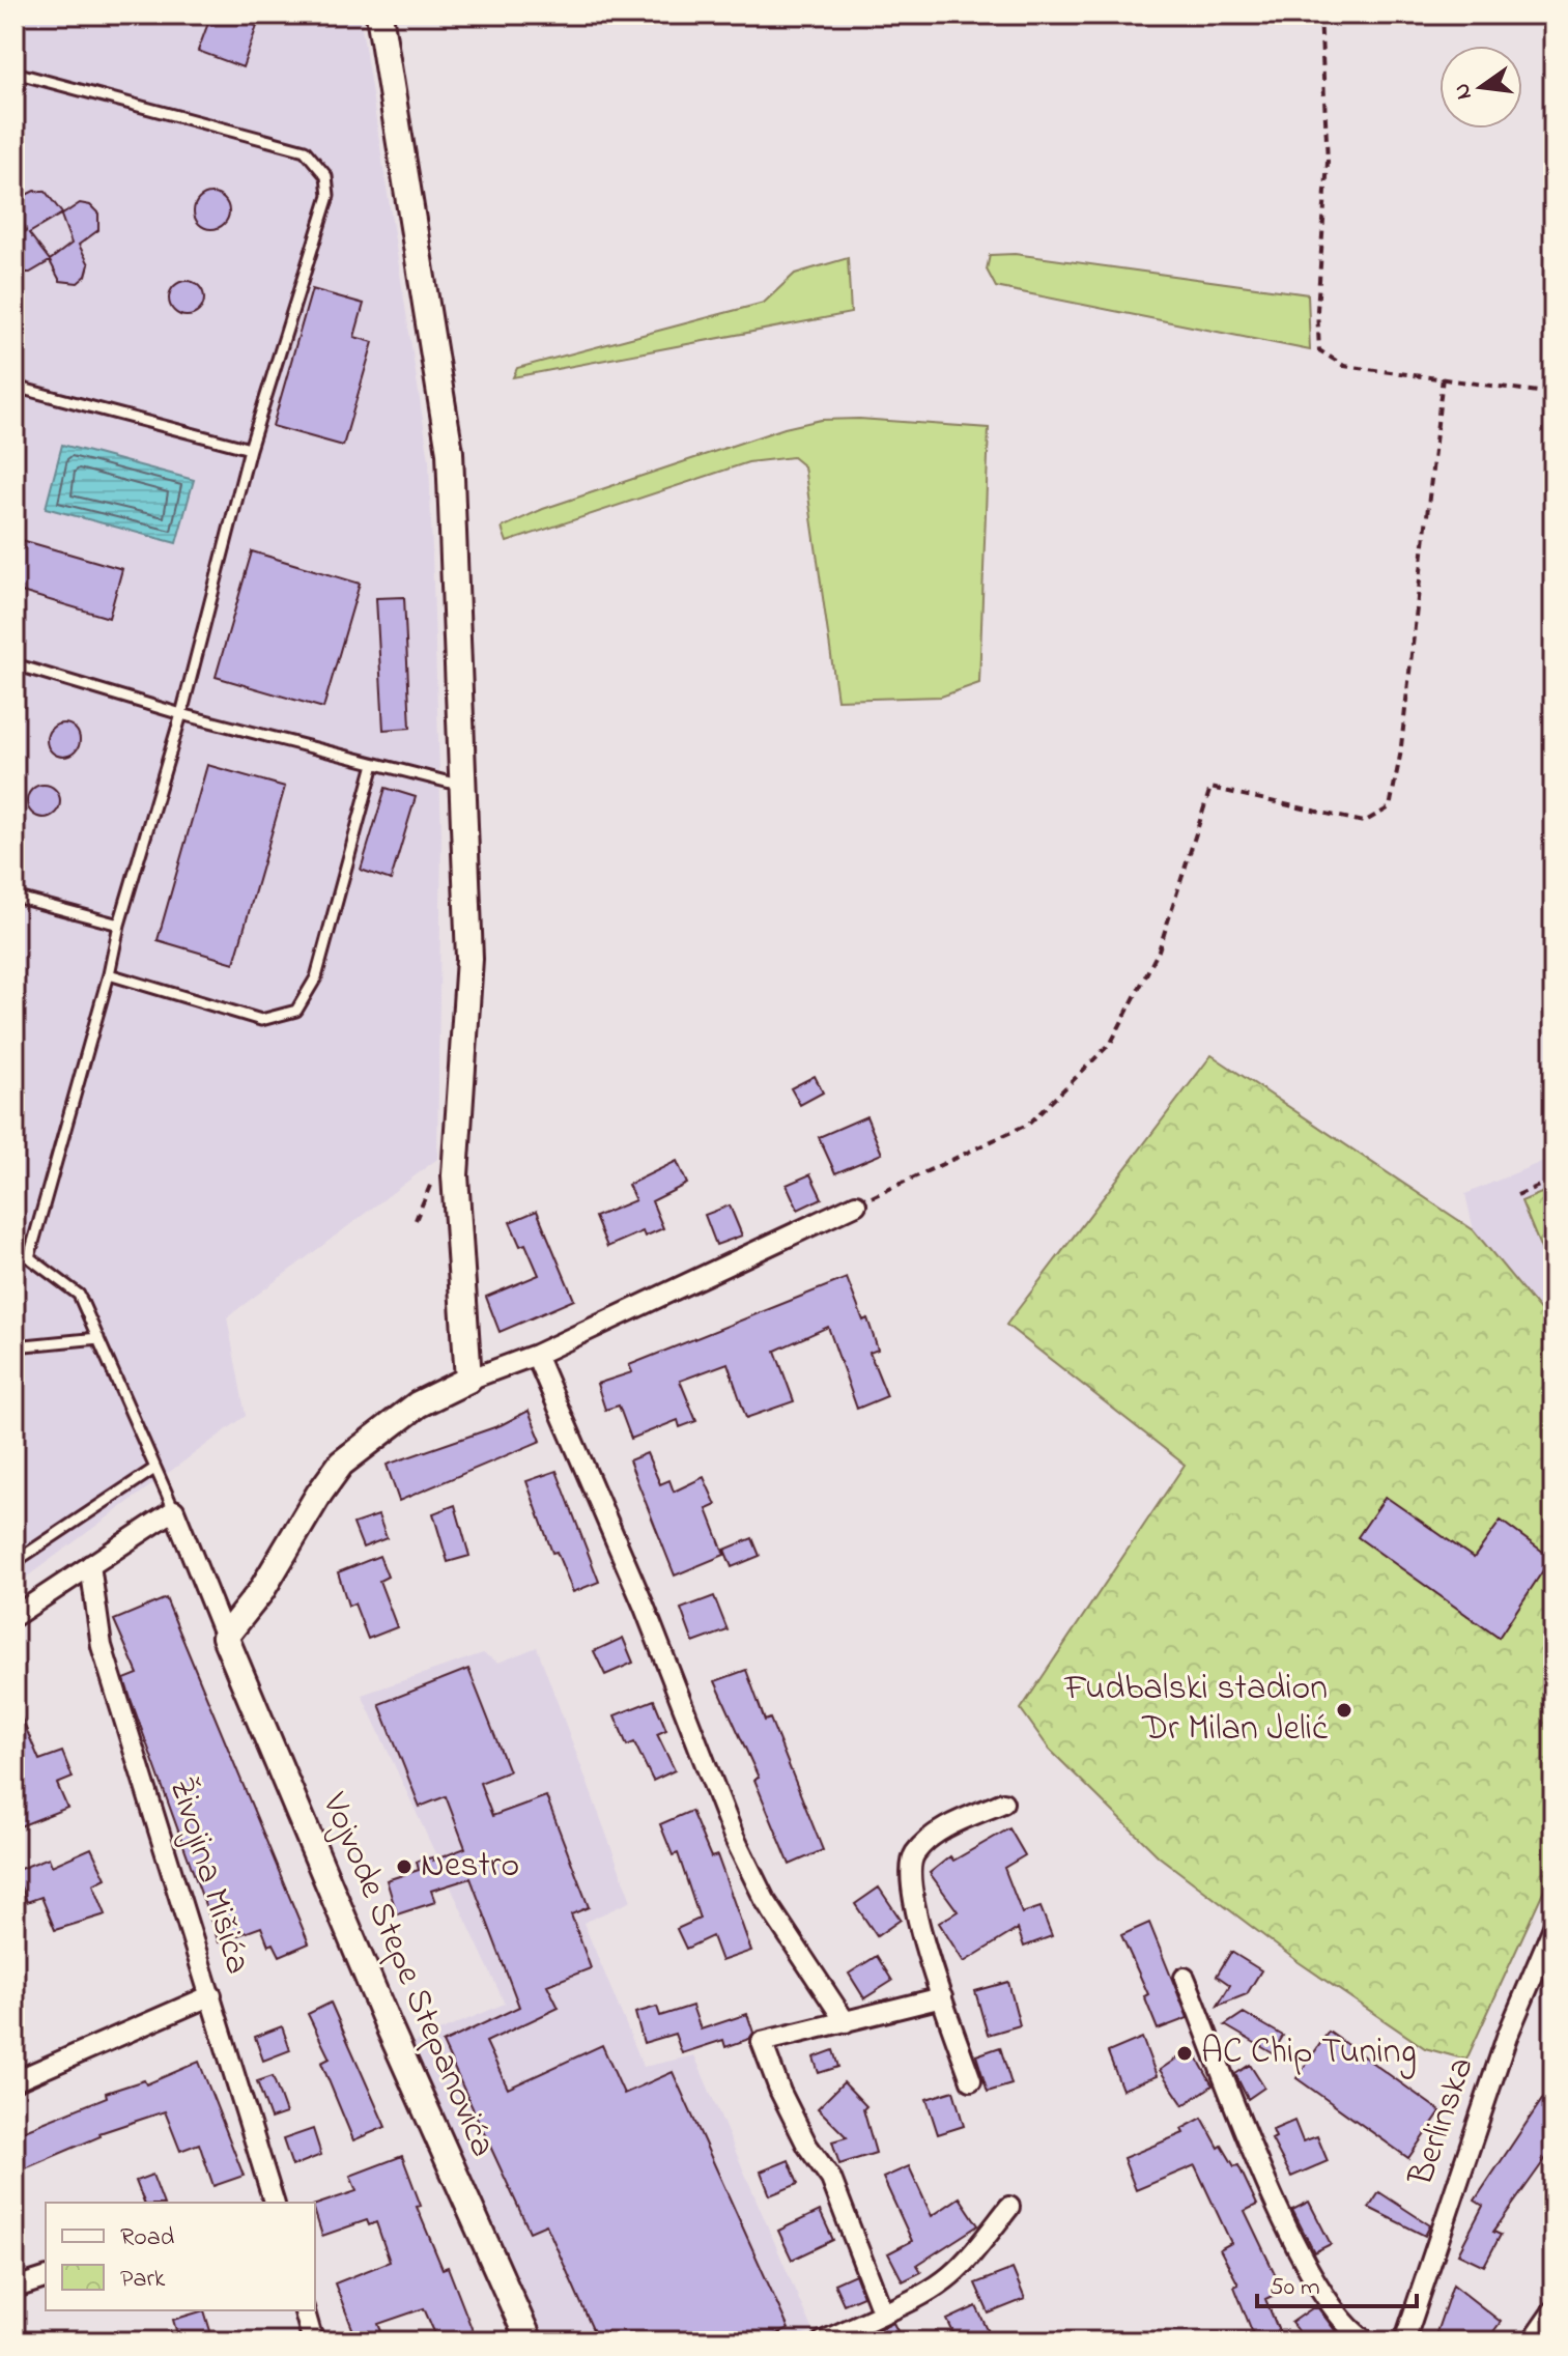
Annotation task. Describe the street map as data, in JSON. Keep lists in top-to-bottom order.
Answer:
{
  "streets": {
    "street": ["Živojina Mišića", "Vojvode Stepe Stepanovića", "Berlinska"]
  },
  "places": ["Fudbalski stadion Dr Milan Jelić", "Nestro", "AC Chip Tuning"],
  "legend": ["Road", "Park"],
  "scale_bar": "50 m",
  "north": "left"
}
